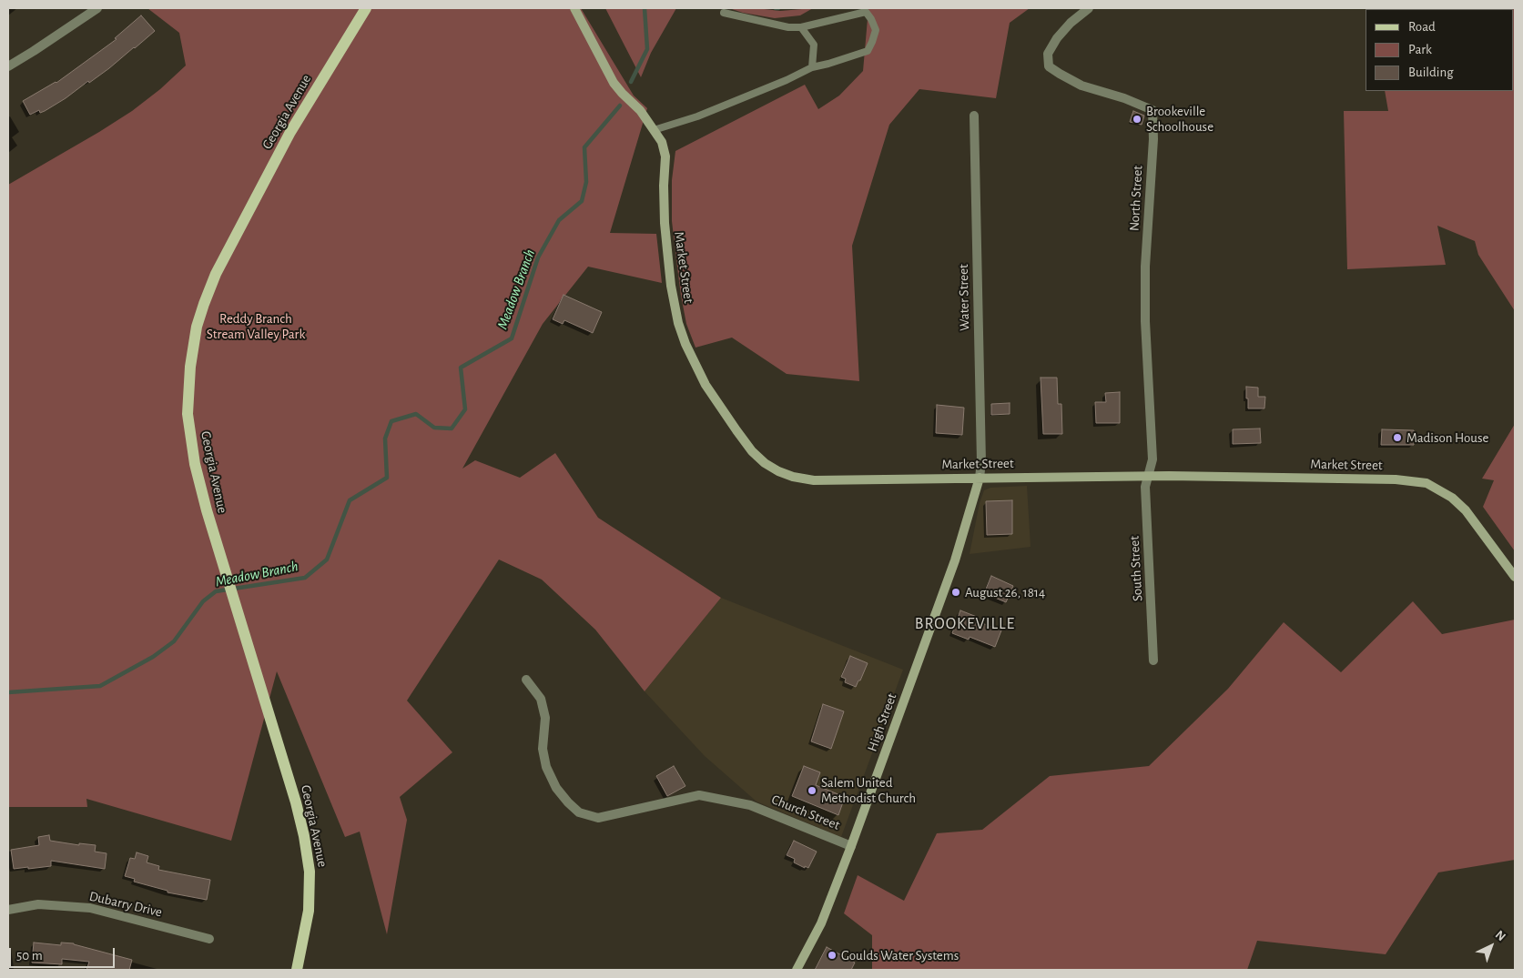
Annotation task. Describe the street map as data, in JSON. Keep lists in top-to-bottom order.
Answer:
{
  "streets": {
    "main road": ["Georgia Avenue", "Market Street", "High Street"],
    "street": [
      "North Street",
      "Water Street",
      "South Street",
      "Church Street",
      "Dubarry Drive"
    ]
  },
  "crossings": [
    ["North Street", "Market Street"],
    ["North Street", "South Street"],
    ["Market Street", "Water Street"],
    ["Market Street", "South Street"],
    ["Market Street", "High Street"],
    ["Water Street", "High Street"],
    ["High Street", "Church Street"]
  ],
  "districts": ["BROOKEVILLE"],
  "water": ["Meadow Branch"],
  "parks": ["Reddy Branch Stream Valley Park"],
  "places": [
    "Brookeville Schoolhouse",
    "Madison House",
    "August 26, 1814",
    "Salem United Methodist Church",
    "Goulds Water Systems"
  ],
  "legend": ["Road", "Park", "Building"],
  "scale_bar": "50 m",
  "north": "top right"
}
